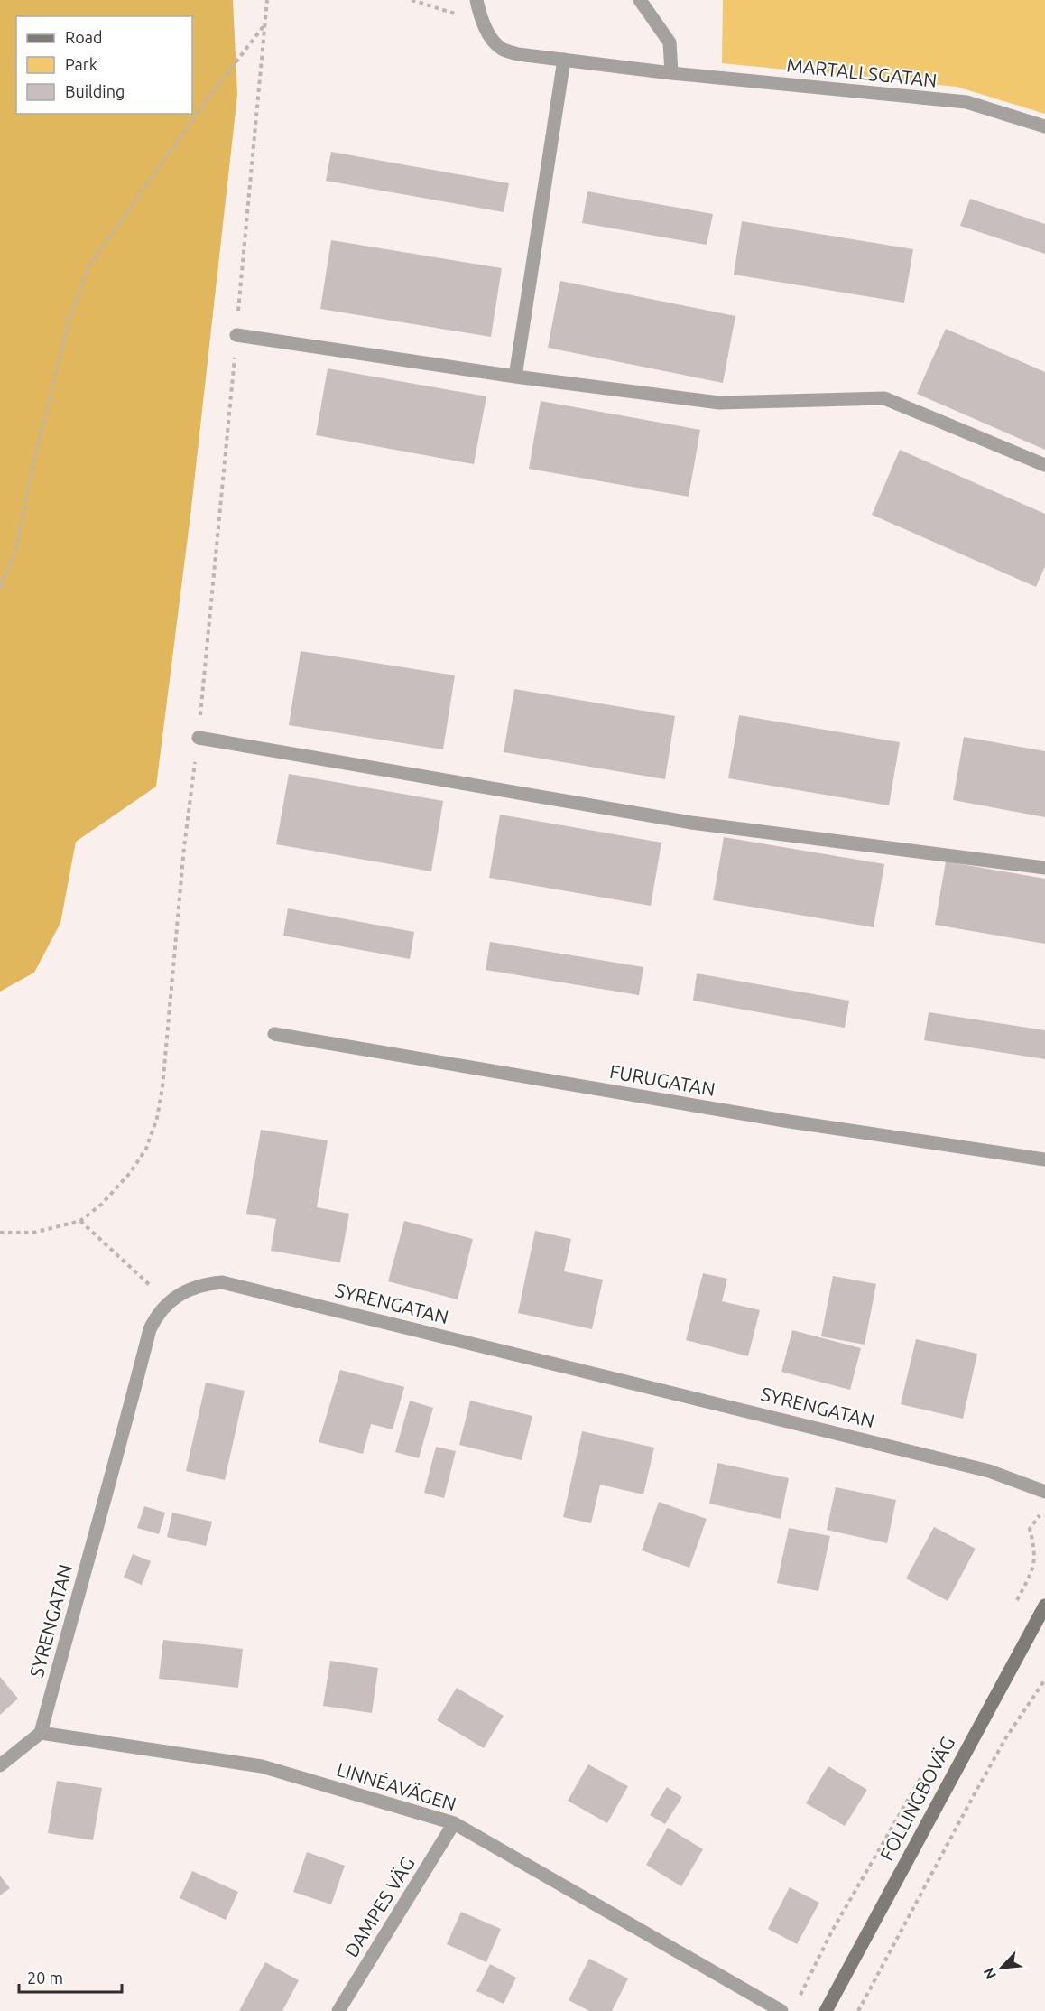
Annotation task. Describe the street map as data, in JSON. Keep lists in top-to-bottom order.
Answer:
{
  "streets": {
    "main road": ["FOLLINGBOVÄG"],
    "street": [
      "MARTALLSGATAN",
      "FURUGATAN",
      "SYRENGATAN",
      "LINNÉAVÄGEN",
      "DAMPES VÄG"
    ]
  },
  "crossings": [
    ["SYRENGATAN", "LINNÉAVÄGEN"],
    ["LINNÉAVÄGEN", "DAMPES VÄG"]
  ],
  "legend": ["Road", "Park", "Building"],
  "scale_bar": "20 m",
  "north": "bottom left"
}
